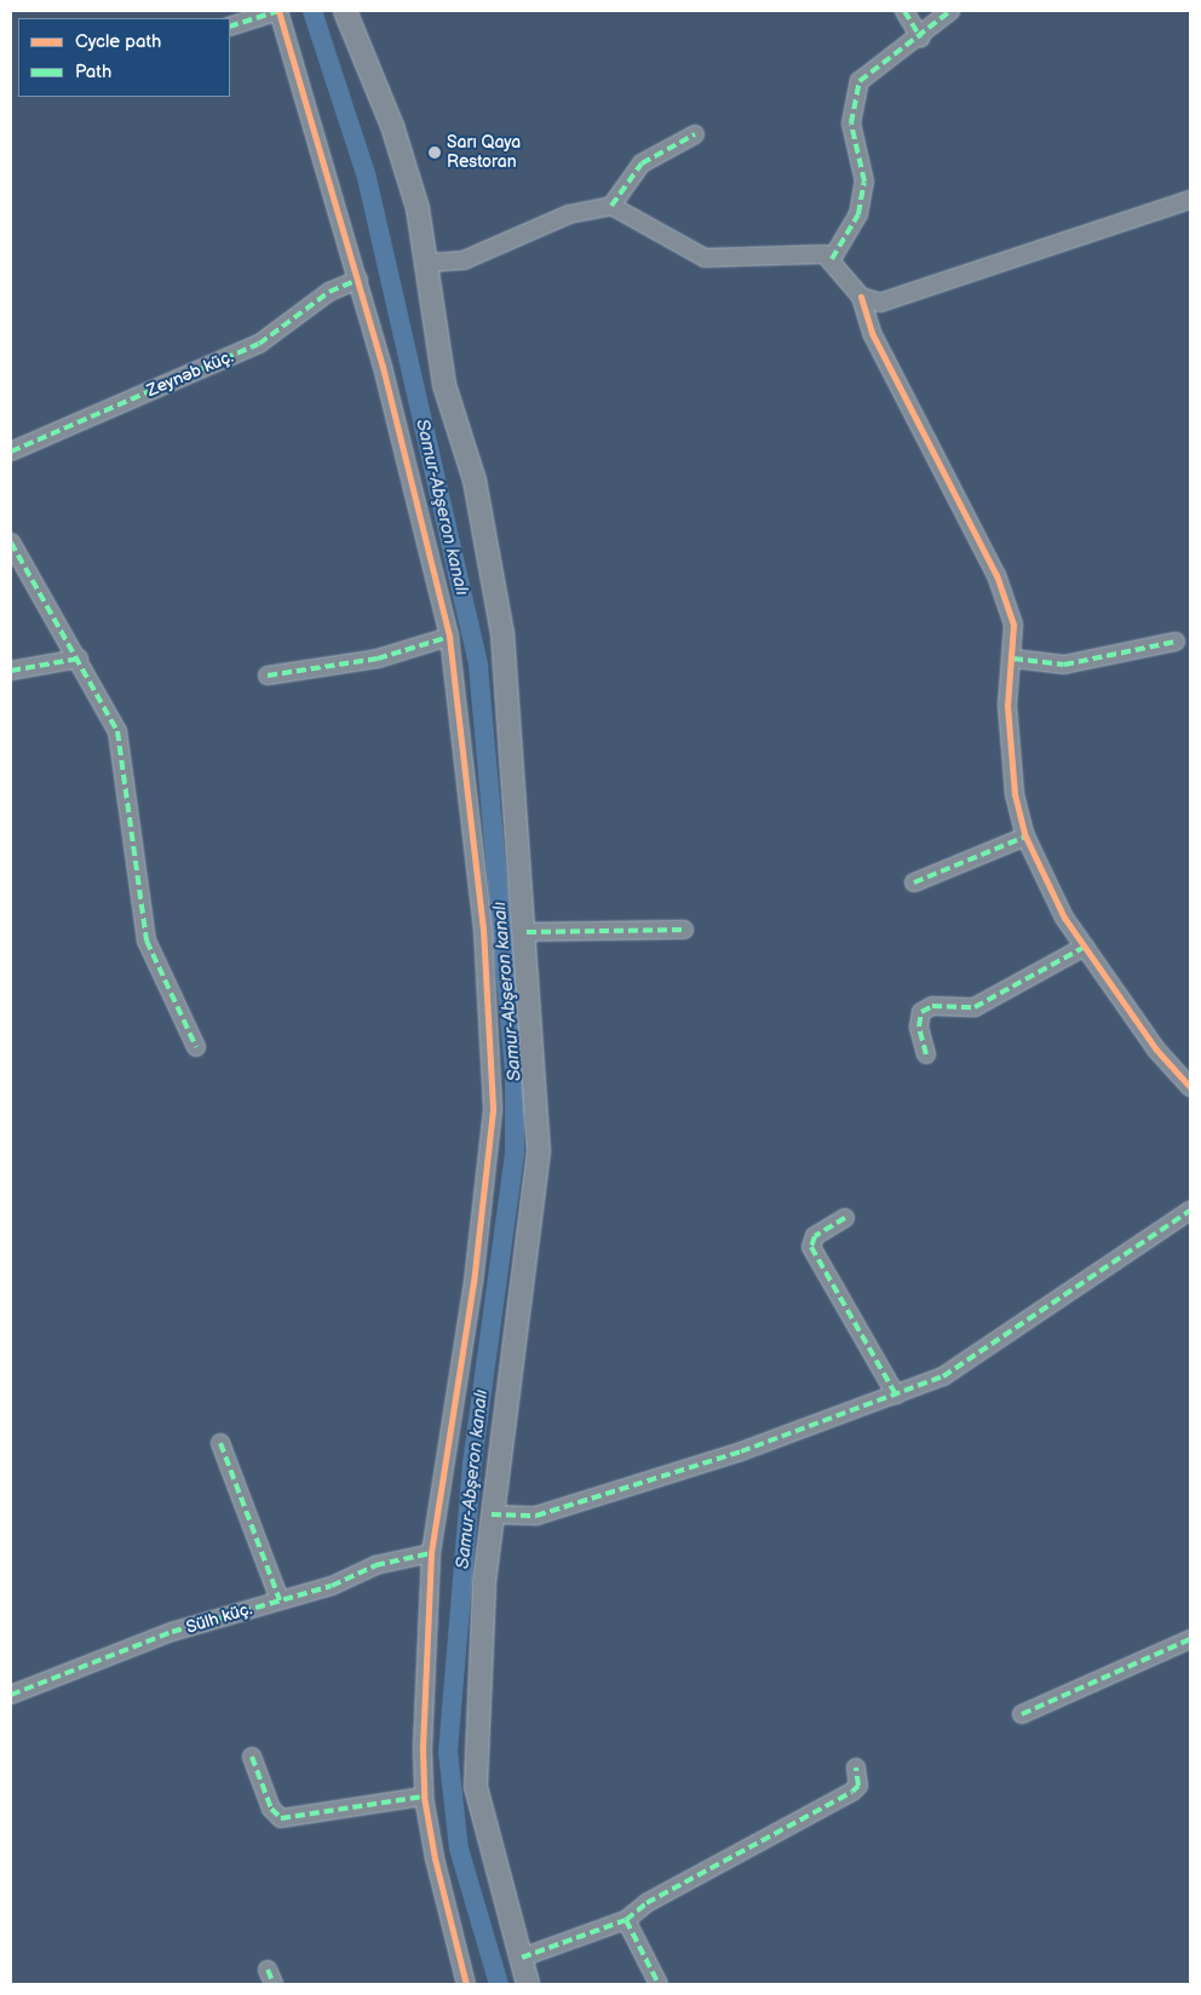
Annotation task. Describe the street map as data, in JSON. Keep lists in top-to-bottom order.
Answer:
{
  "streets": {
    "street": ["Zeynəb küç.", "Sülh küç."]
  },
  "water": ["Samur-Abşeron kanalı"],
  "places": ["Sarı Qaya Restoran"],
  "legend": ["Cycle path", "Path"]
}
